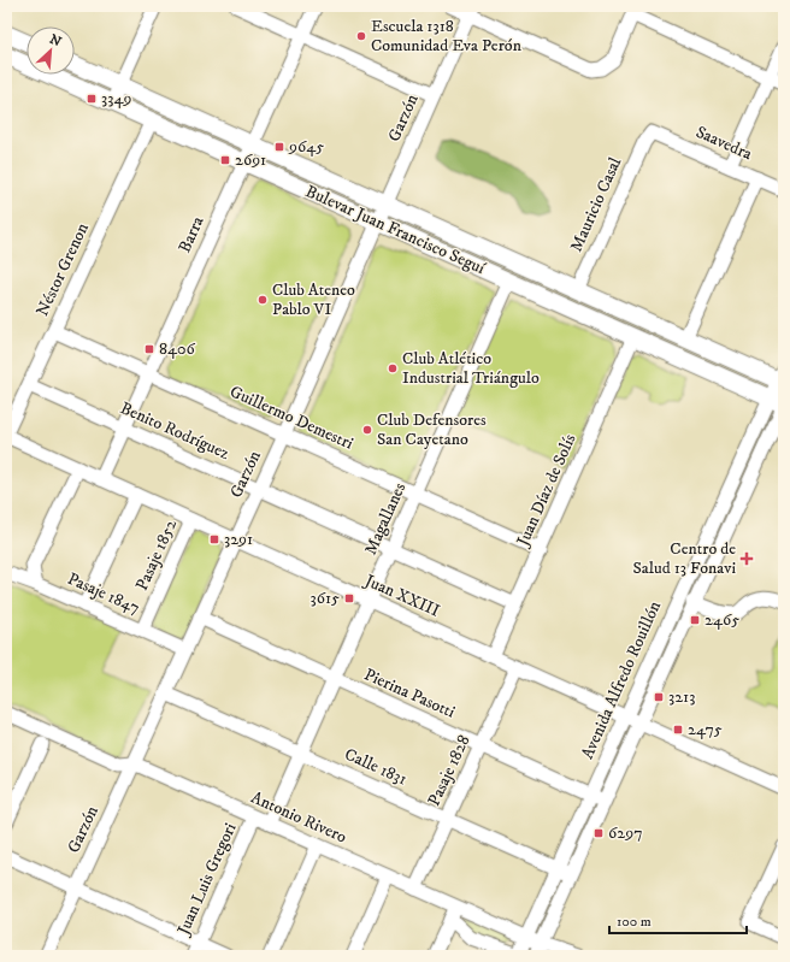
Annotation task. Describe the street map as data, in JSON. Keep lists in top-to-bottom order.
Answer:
{
  "streets": {
    "main road": ["Bulevar Juan Francisco Seguí"],
    "street": [
      "Garzón",
      "Saavedra",
      "Mauricio Casal",
      "Barra",
      "Néstor Grenon",
      "Guillermo Demestri",
      "Benito Rodríguez",
      "Juan Díaz de Solís",
      "Magallanes",
      "Pasaje 1852",
      "Pasaje 1847",
      "Juan XXIII",
      "Avenida Alfredo Rouillón",
      "Pierina Pasotti",
      "Calle 1831",
      "Pasaje 1828",
      "Antonio Rivero",
      "Juan Luis Gregori"
    ]
  },
  "crossings": [
    ["Garzón", "Bulevar Juan Francisco Seguí"],
    ["Garzón", "Guillermo Demestri"],
    ["Garzón", "Benito Rodríguez"],
    ["Garzón", "Pasaje 1847"],
    ["Garzón", "Juan XXIII"],
    ["Garzón", "Pierina Pasotti"],
    ["Garzón", "Calle 1831"],
    ["Garzón", "Antonio Rivero"],
    ["Saavedra", "Mauricio Casal"],
    ["Mauricio Casal", "Bulevar Juan Francisco Seguí"],
    ["Bulevar Juan Francisco Seguí", "Barra"],
    ["Bulevar Juan Francisco Seguí", "Néstor Grenon"],
    ["Bulevar Juan Francisco Seguí", "Juan Díaz de Solís"],
    ["Bulevar Juan Francisco Seguí", "Magallanes"],
    ["Bulevar Juan Francisco Seguí", "Avenida Alfredo Rouillón"],
    ["Barra", "Guillermo Demestri"],
    ["Barra", "Benito Rodríguez"],
    ["Barra", "Juan XXIII"],
    ["Néstor Grenon", "Guillermo Demestri"],
    ["Néstor Grenon", "Benito Rodríguez"],
    ["Néstor Grenon", "Juan XXIII"],
    ["Guillermo Demestri", "Juan Díaz de Solís"],
    ["Guillermo Demestri", "Magallanes"],
    ["Benito Rodríguez", "Juan Díaz de Solís"],
    ["Benito Rodríguez", "Magallanes"],
    ["Juan Díaz de Solís", "Juan XXIII"],
    ["Magallanes", "Juan XXIII"],
    ["Magallanes", "Pierina Pasotti"],
    ["Magallanes", "Calle 1831"],
    ["Magallanes", "Antonio Rivero"],
    ["Pasaje 1852", "Pasaje 1847"],
    ["Pasaje 1852", "Juan XXIII"],
    ["Juan XXIII", "Avenida Alfredo Rouillón"],
    ["Juan XXIII", "Pasaje 1828"],
    ["Avenida Alfredo Rouillón", "Pierina Pasotti"],
    ["Avenida Alfredo Rouillón", "Calle 1831"],
    ["Avenida Alfredo Rouillón", "Antonio Rivero"],
    ["Pierina Pasotti", "Pasaje 1828"],
    ["Calle 1831", "Pasaje 1828"],
    ["Pasaje 1828", "Antonio Rivero"],
    ["Antonio Rivero", "Juan Luis Gregori"]
  ],
  "places": {
    "other": [
      "Escuela 1318 Comunidad Eva Perón",
      "Club Ateneo Pablo VI",
      "Club Atlético Industrial Triángulo",
      "Club Defensores San Cayetano"
    ],
    "transit": [
      "3349",
      "9645",
      "2691",
      "8406",
      "3291",
      "3615",
      "2465",
      "3213",
      "2475",
      "6297"
    ],
    "health": ["Centro de Salud 13 Fonavi"]
  },
  "scale_bar": "100 m",
  "north": "top right"
}
